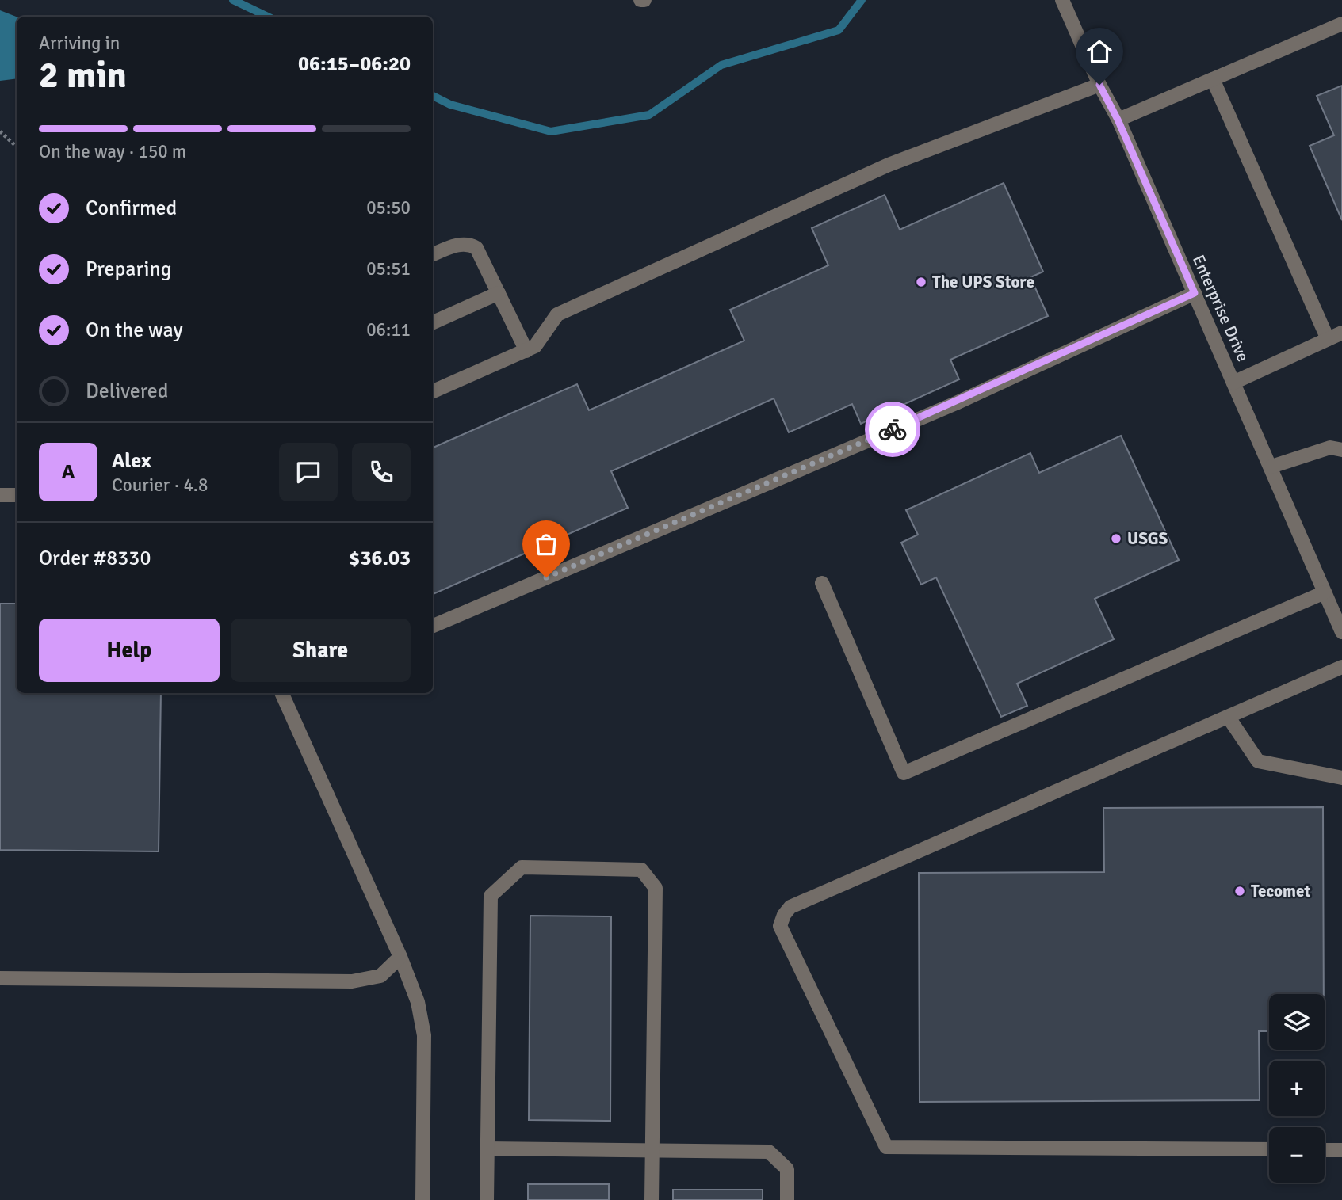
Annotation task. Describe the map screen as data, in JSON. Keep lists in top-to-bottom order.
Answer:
{
  "streets": {
    "street": ["Enterprise Drive"]
  },
  "places": ["The UPS Store", "USGS", "Tecomet"],
  "page": {
    "heading": ["2 min", "Arriving in", "06:15–06:20"],
    "panel": [
      "Alex",
      "Courier · 4.8",
      "Order #8330",
      "$36.03"
    ],
    "bar": "On the way · 150 m",
    "list": [
      ["Confirmed", "05:50"],
      ["Preparing", "05:51"],
      ["On the way", "06:11"],
      "Delivered"
    ],
    "round": "A",
    "buttons": ["Help", "Share"],
    "map_buttons": ["+", "−"]
  }
}
